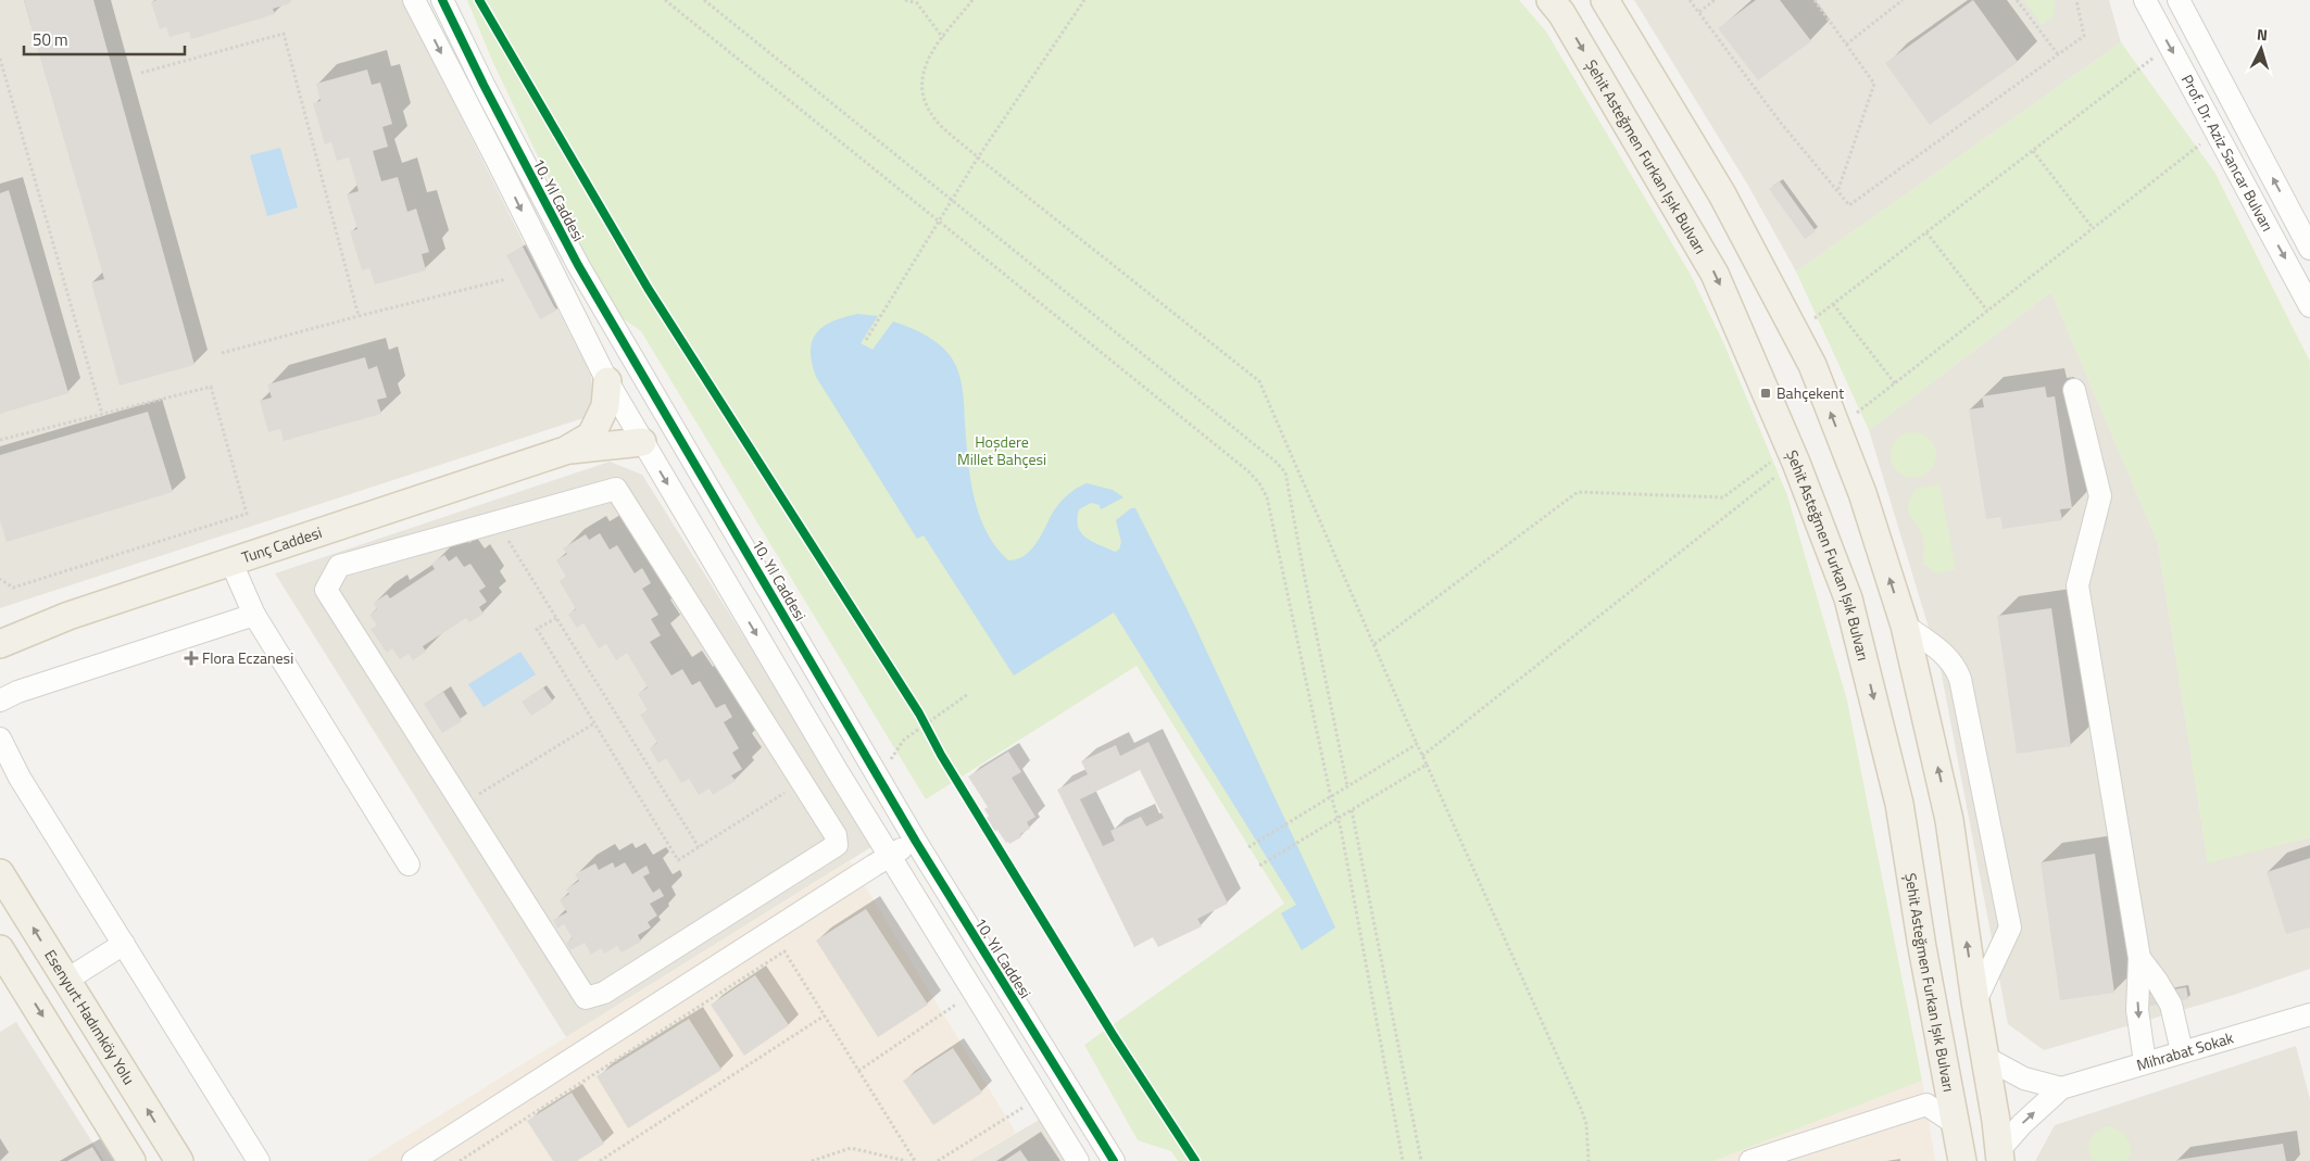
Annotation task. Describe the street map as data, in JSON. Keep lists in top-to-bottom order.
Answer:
{
  "streets": {
    "main road": ["Şehit Asteğmen Furkan Işık Bulvarı", "Tunç Caddesi", "Esenyurt Hadımköy Yolu"],
    "street": ["Prof. Dr. Aziz Sancar Bulvarı", "10. Yıl Caddesi", "Mihrabat Sokak"]
  },
  "parks": ["Hoşdere Millet Bahçesi"],
  "places": {
    "transit": ["Bahçekent"],
    "health": ["Flora Eczanesi"]
  },
  "scale_bar": "50 m",
  "north": "top"
}
